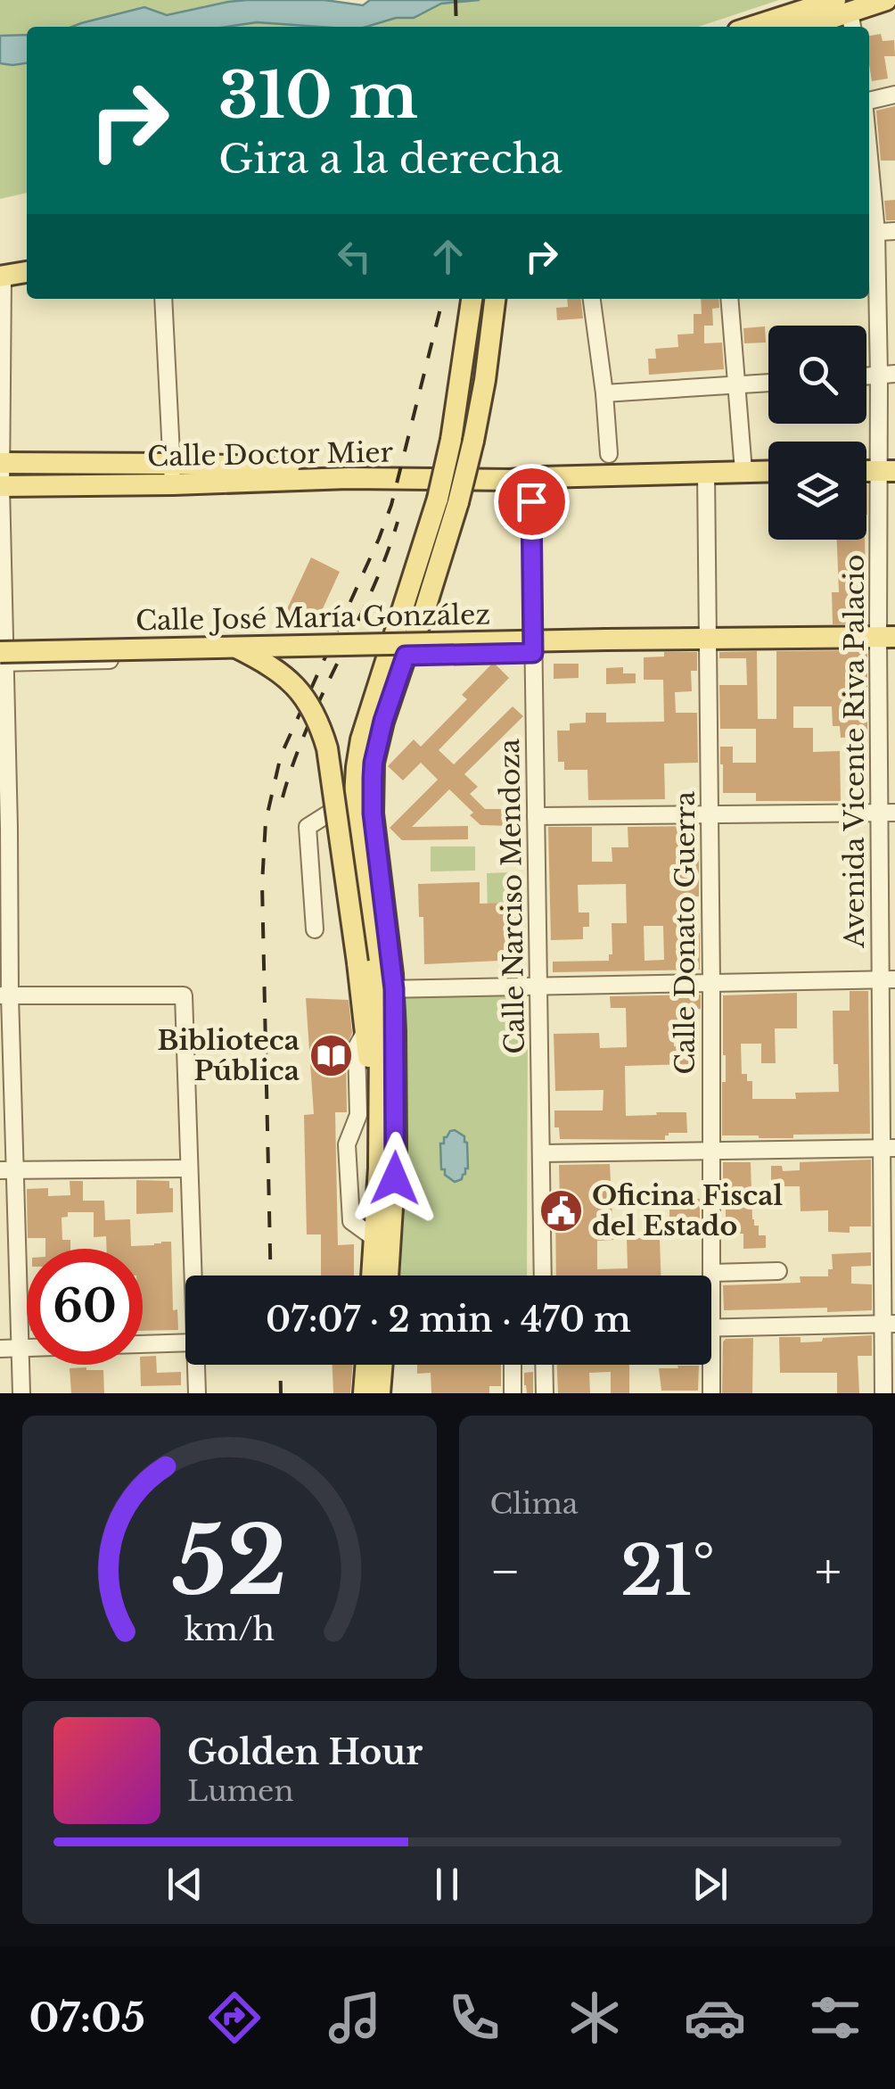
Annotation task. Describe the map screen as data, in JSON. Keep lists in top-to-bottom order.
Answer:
{
  "streets": {
    "main road": ["Calle Doctor Mier", "Calle José María González"],
    "street": ["Avenida Vicente Riva Palacio", "Calle Narciso Mendoza", "Calle Donato Guerra"]
  },
  "crossings": [
    ["Calle Doctor Mier", "Calle Donato Guerra"],
    ["Calle José María González", "Avenida Vicente Riva Palacio"],
    ["Calle José María González", "Calle Donato Guerra"]
  ],
  "places": {
    "library": ["Biblioteca Pública"],
    "public building": ["Oficina Fiscal del Estado"]
  },
  "page": {
    "turn": ["310 m", "Gira a la derecha"],
    "limit": "60",
    "trip": "07:07 · 2 min · 470 m",
    "tile": "Clima",
    "heat": ["−", "21°", "+"],
    "song": ["Golden Hour", "Lumen"],
    "tabs": "07:05",
    "gauge": ["52", "km/h"]
  }
}
